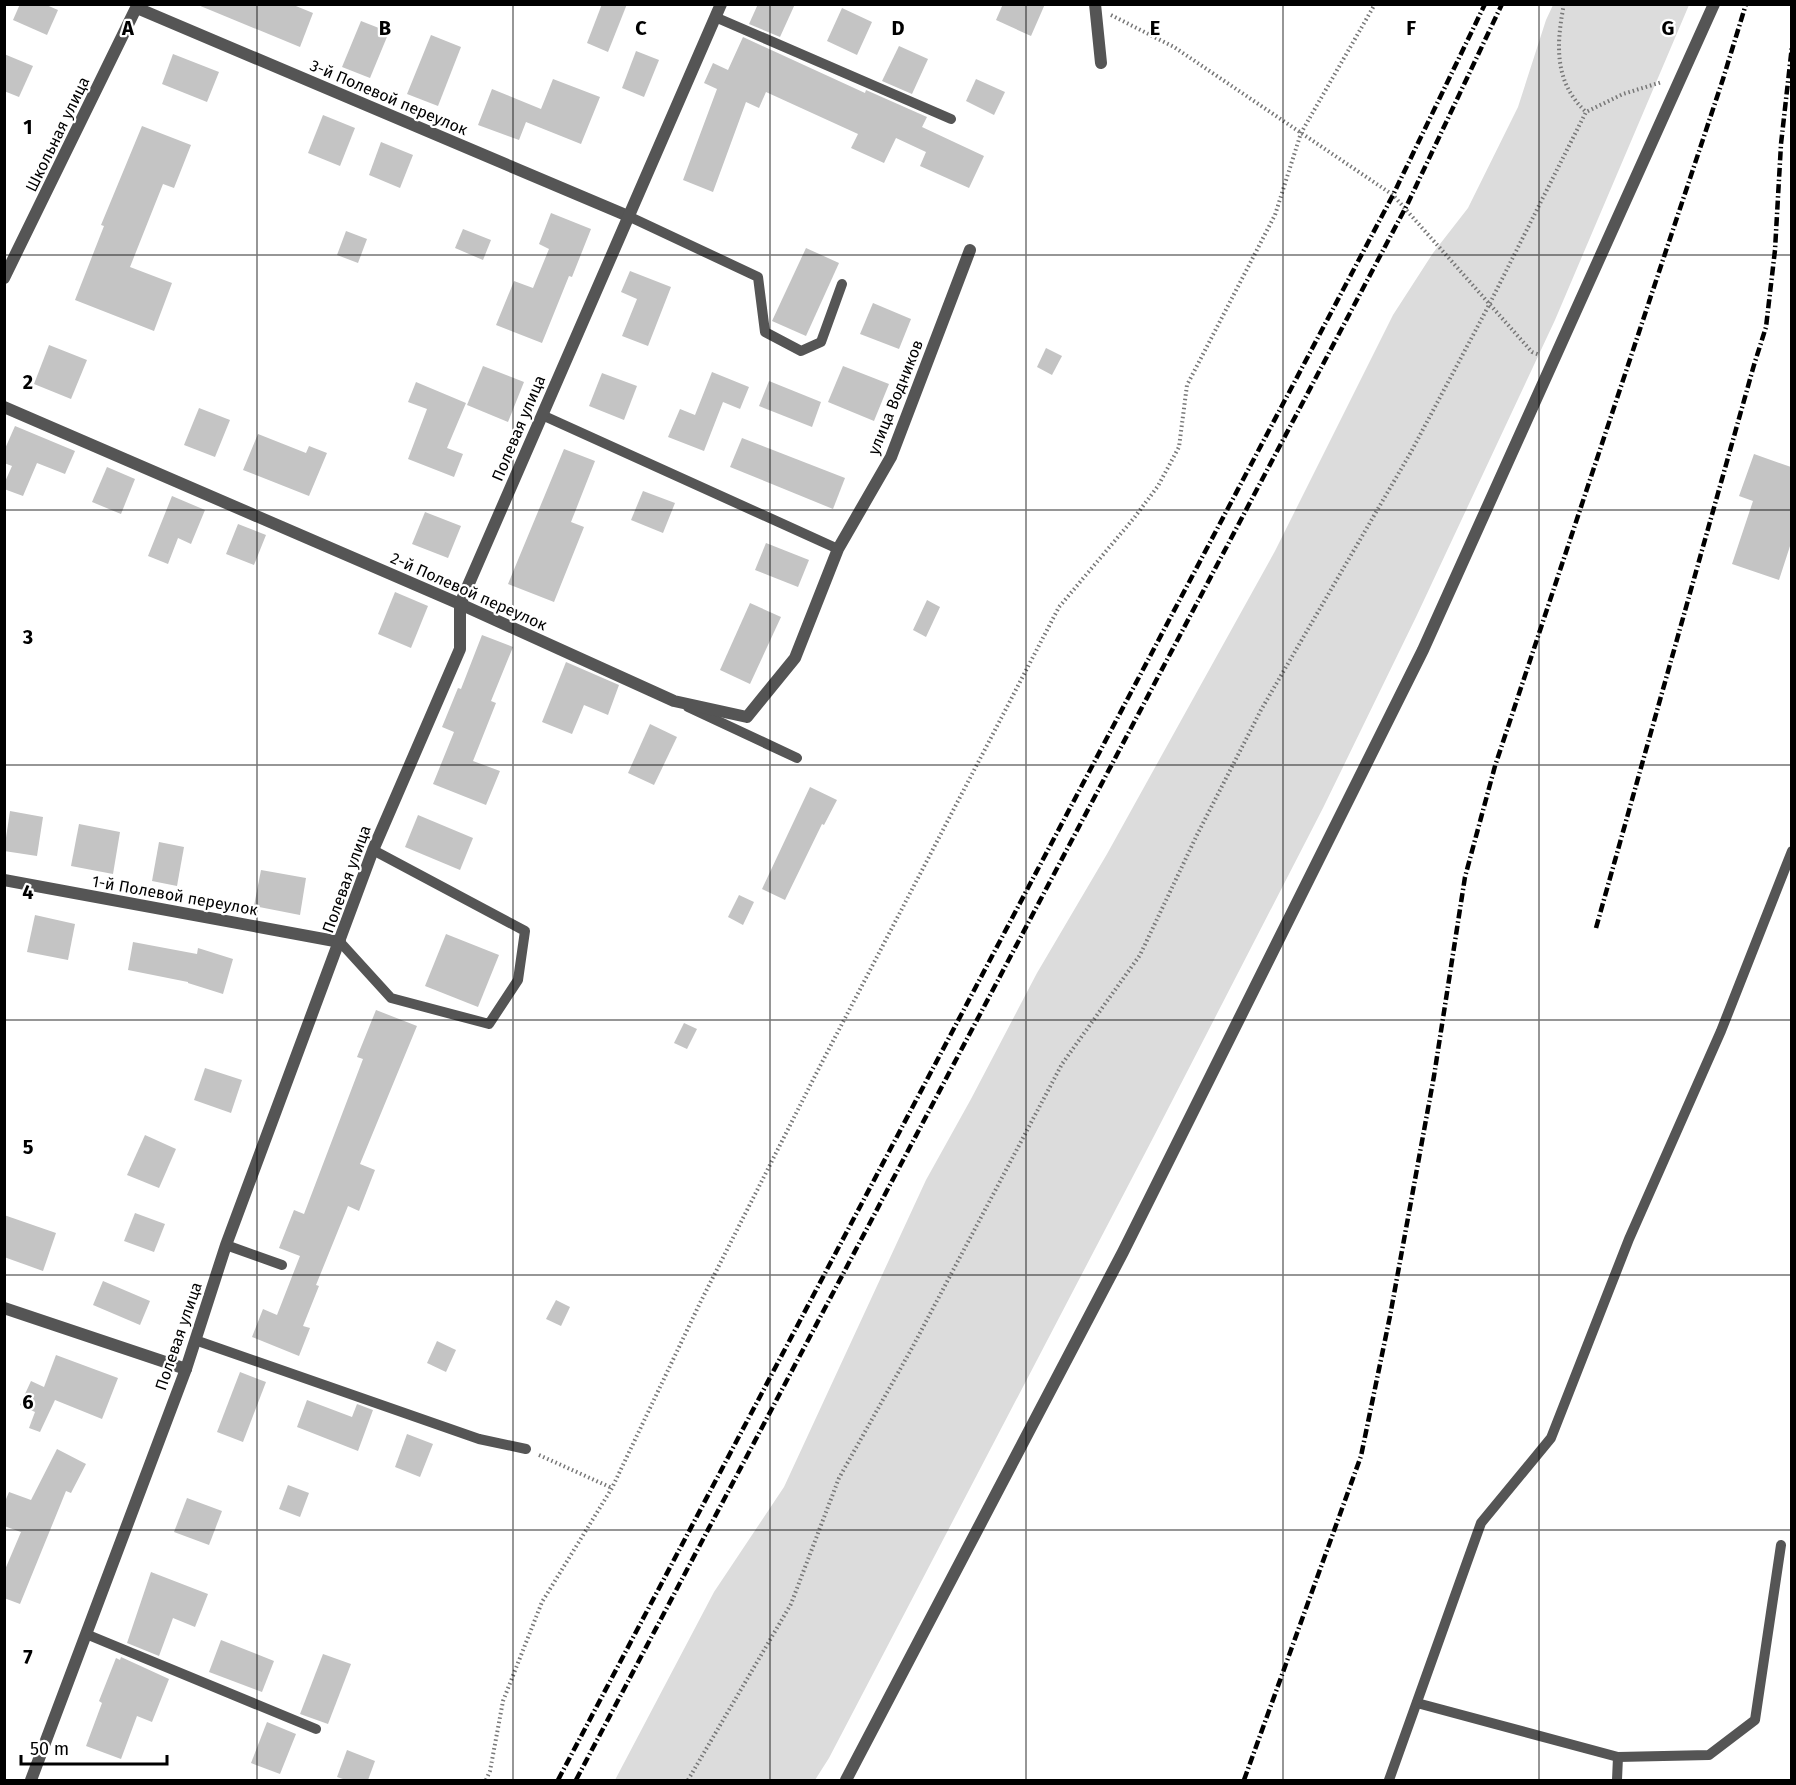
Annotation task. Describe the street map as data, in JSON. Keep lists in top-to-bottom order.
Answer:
{
  "streets": {
    "street": [
      "3-й Полевой переулок",
      "Школьная улица",
      "улица Водников",
      "Полевая улица",
      "2-й Полевой переулок",
      "1-й Полевой переулок"
    ]
  },
  "crossings": [
    ["3-й Полевой переулок", "Школьная улица"],
    ["3-й Полевой переулок", "Полевая улица"],
    ["улица Водников", "2-й Полевой переулок"],
    ["Полевая улица", "2-й Полевой переулок"],
    ["Полевая улица", "1-й Полевой переулок"]
  ],
  "scale_bar": "50 m",
  "grid": {
    "columns": [
      "A",
      "B",
      "C",
      "D",
      "E",
      "F",
      "G"
    ],
    "rows": [
      "1",
      "2",
      "3",
      "4",
      "5",
      "6",
      "7"
    ]
  }
}
